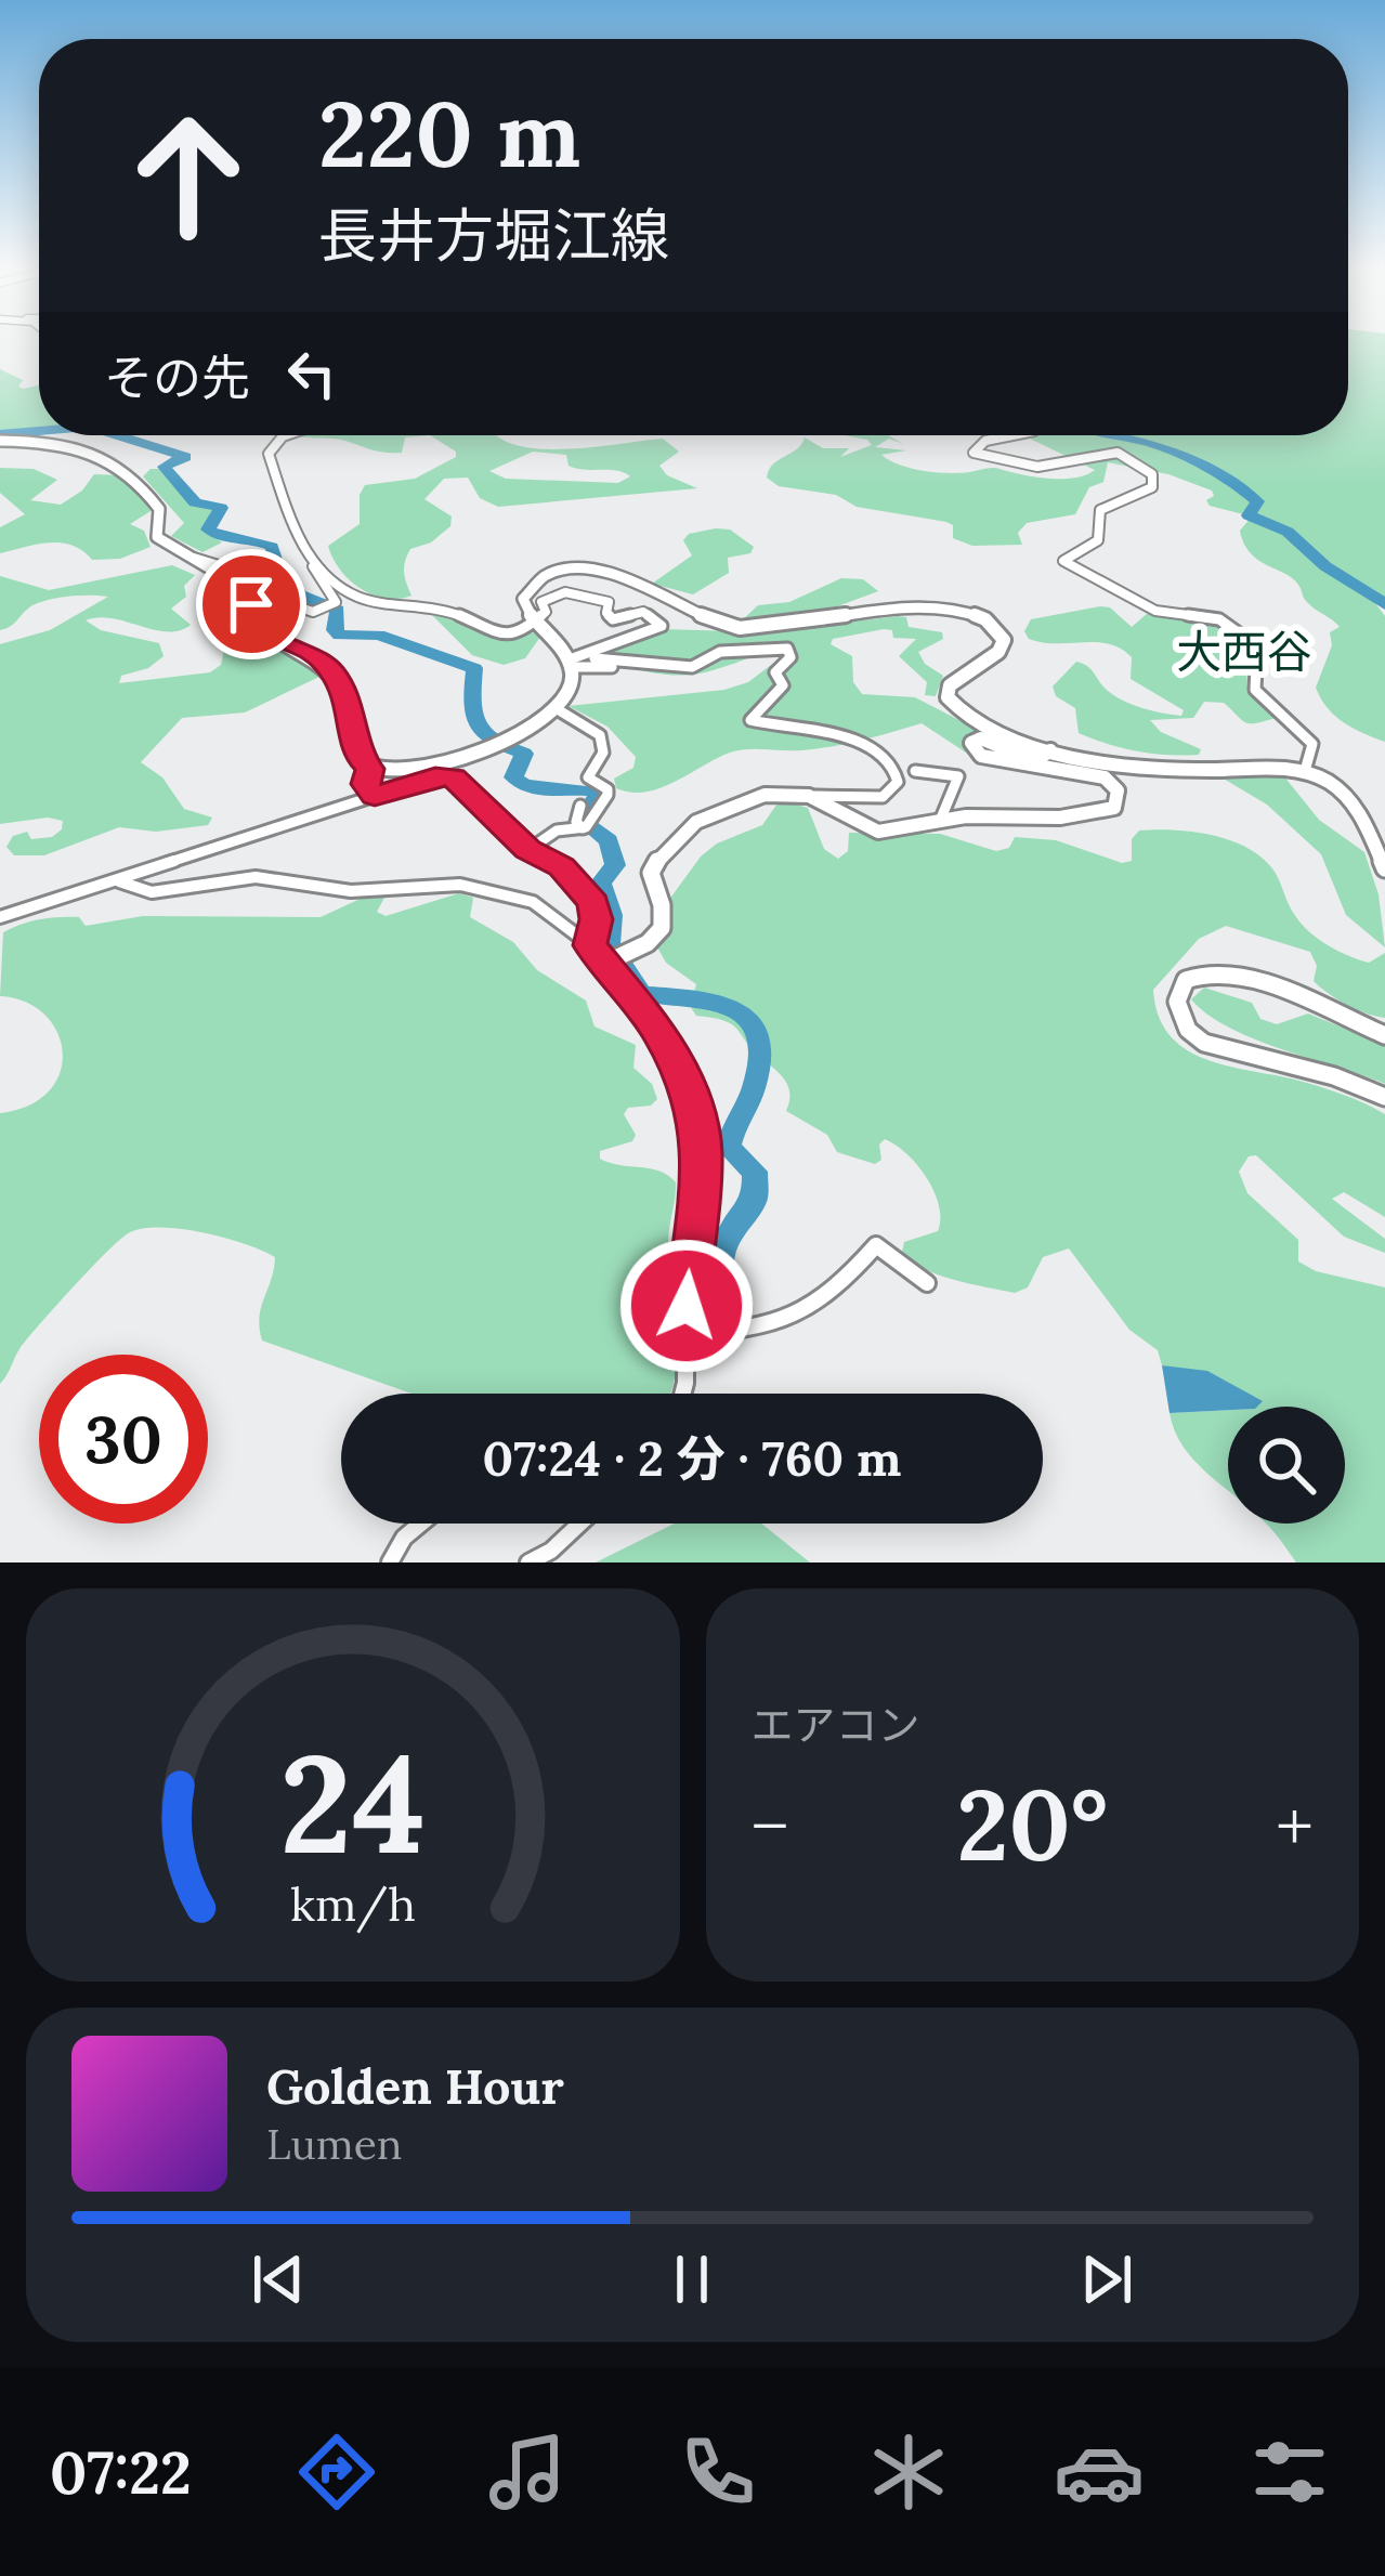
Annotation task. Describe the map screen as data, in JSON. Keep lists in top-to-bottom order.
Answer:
{
  "districts": ["大西谷"],
  "page": {
    "turn": ["220 m", "長井方堀江線"],
    "then": "その先",
    "limit": "30",
    "trip": "07:24 · 2 分 · 760 m",
    "tile": "エアコン",
    "heat": ["−", "20°", "+"],
    "song": ["Golden Hour", "Lumen"],
    "tabs": "07:22",
    "gauge": ["24", "km/h"]
  }
}
